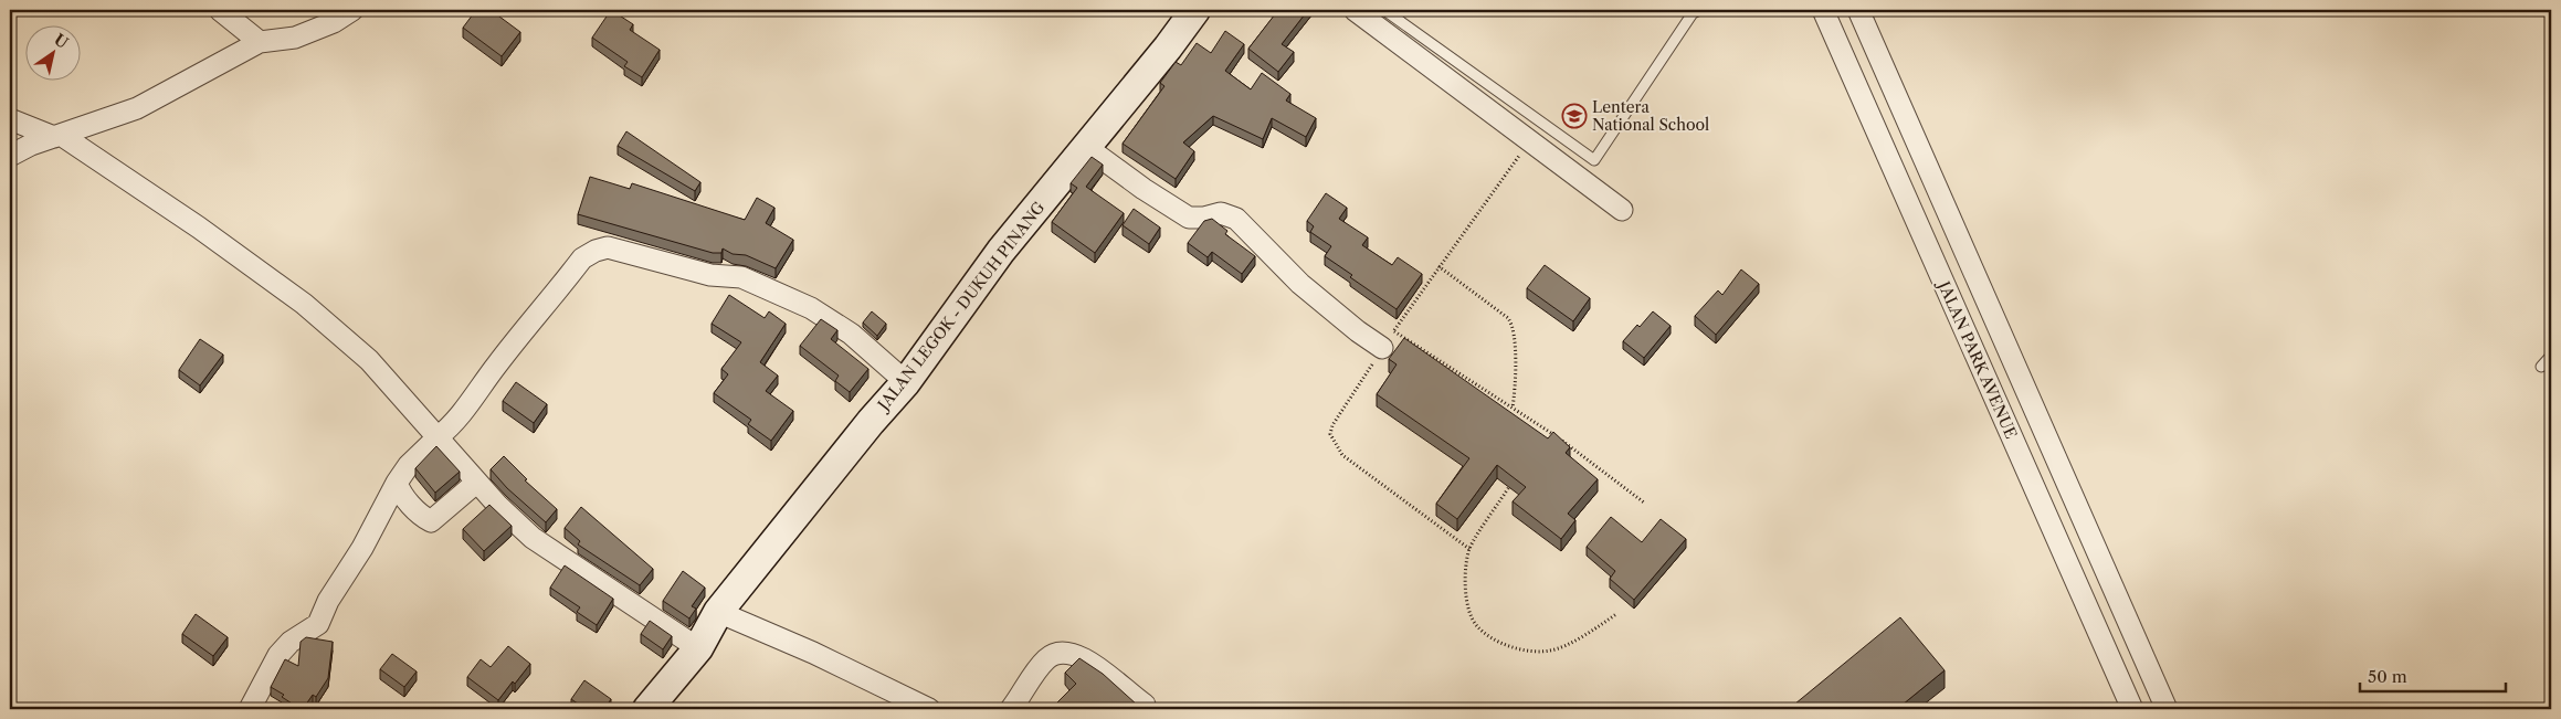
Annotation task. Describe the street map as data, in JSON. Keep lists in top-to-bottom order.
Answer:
{
  "streets": {
    "street": ["JALAN LEGOK - DUKUH PINANG", "JALAN PARK AVENUE"]
  },
  "places": {
    "school or university": ["Lentera National School"]
  },
  "scale_bar": "50 m",
  "north": "top right"
}
